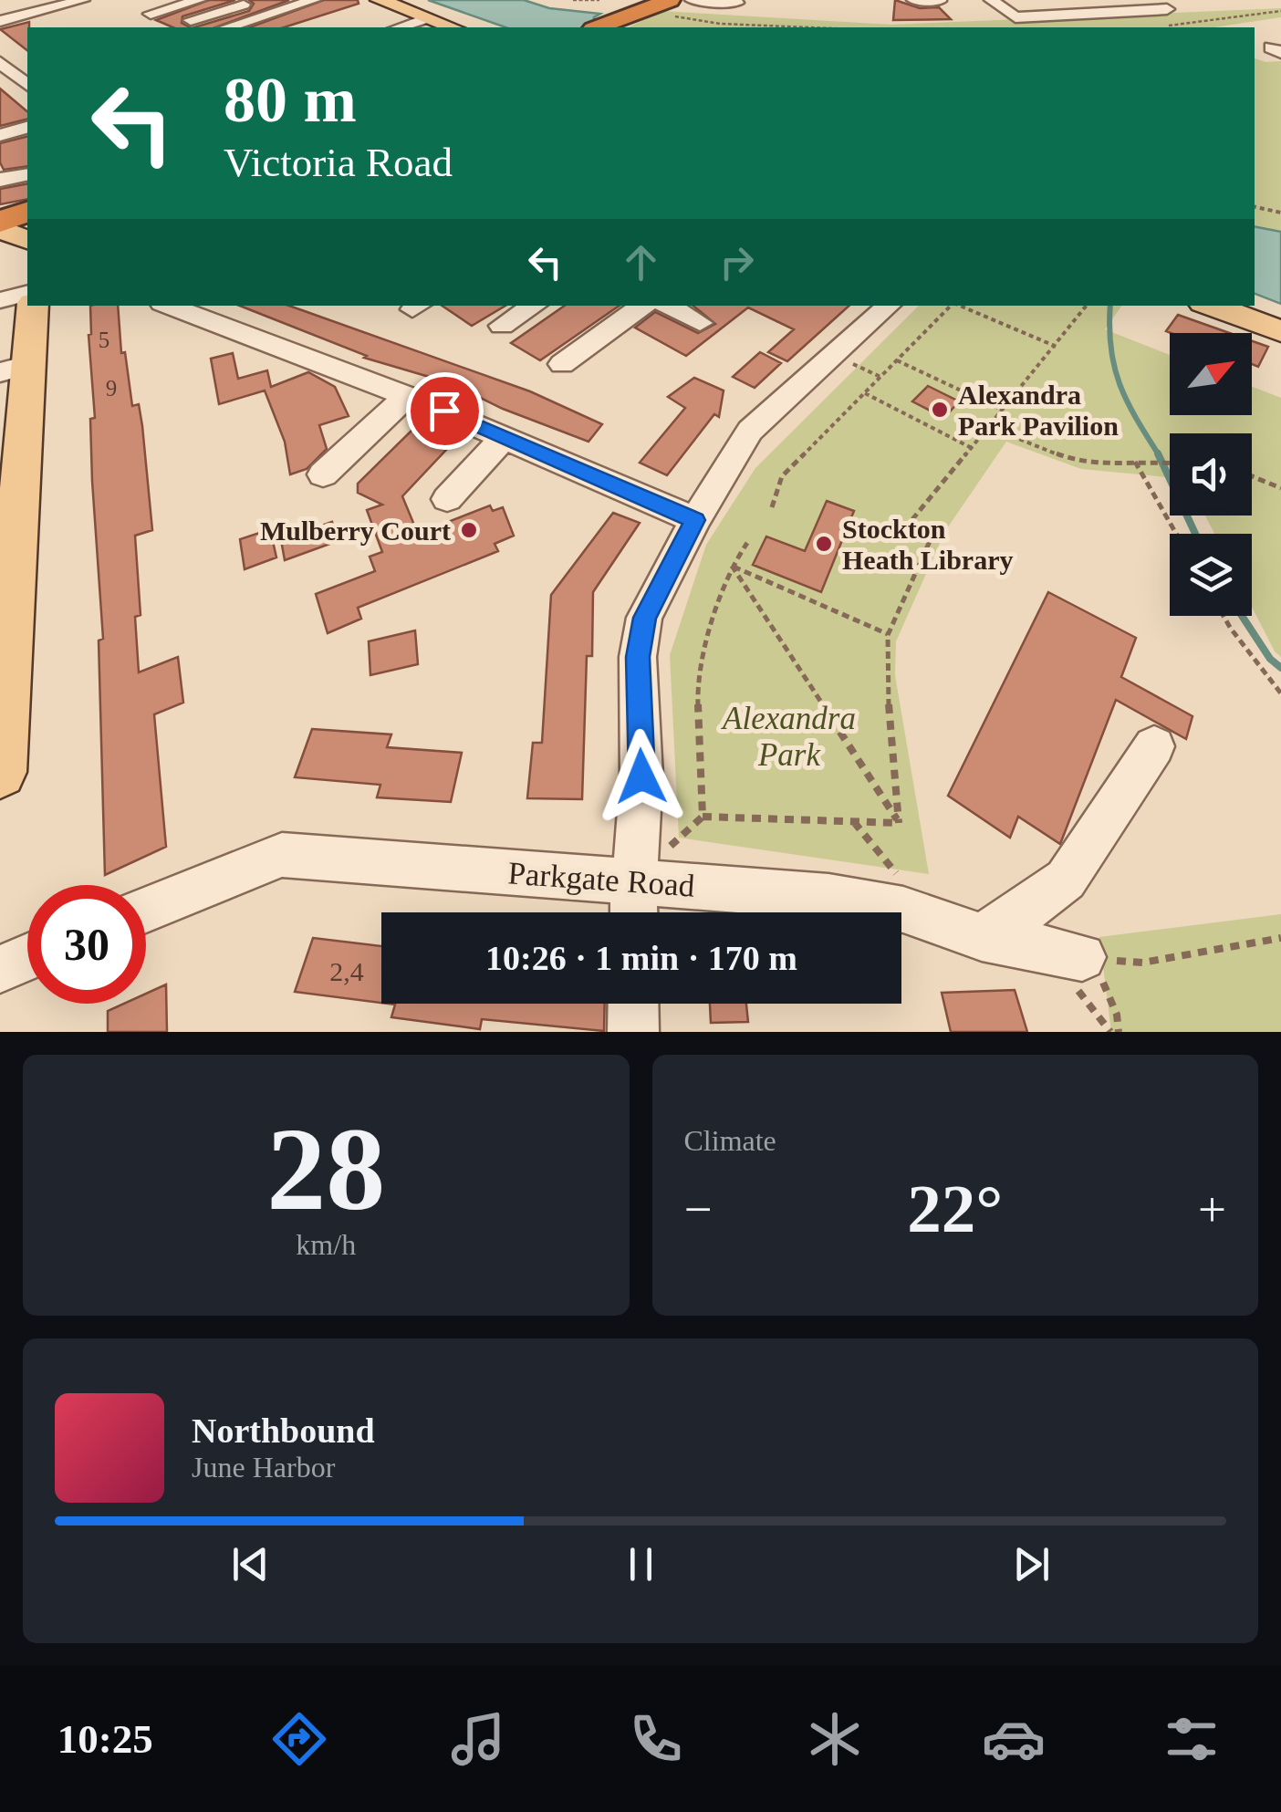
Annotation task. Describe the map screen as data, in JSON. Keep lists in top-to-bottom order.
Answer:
{
  "streets": {
    "street": ["Parkgate Road"]
  },
  "parks": ["Alexandra Park"],
  "places": ["Alexandra Park Pavilion", "Mulberry Court", "Stockton Heath Library"],
  "house_numbers": ["5", "9", "2,4"],
  "north": "top right",
  "page": {
    "turn": ["80 m", "Victoria Road"],
    "limit": "30",
    "trip": "10:26 · 1 min · 170 m",
    "tile": [
      ["28", "km/h"],
      "Climate"
    ],
    "heat": ["−", "22°", "+"],
    "song": ["Northbound", "June Harbor"],
    "tabs": "10:25"
  }
}
